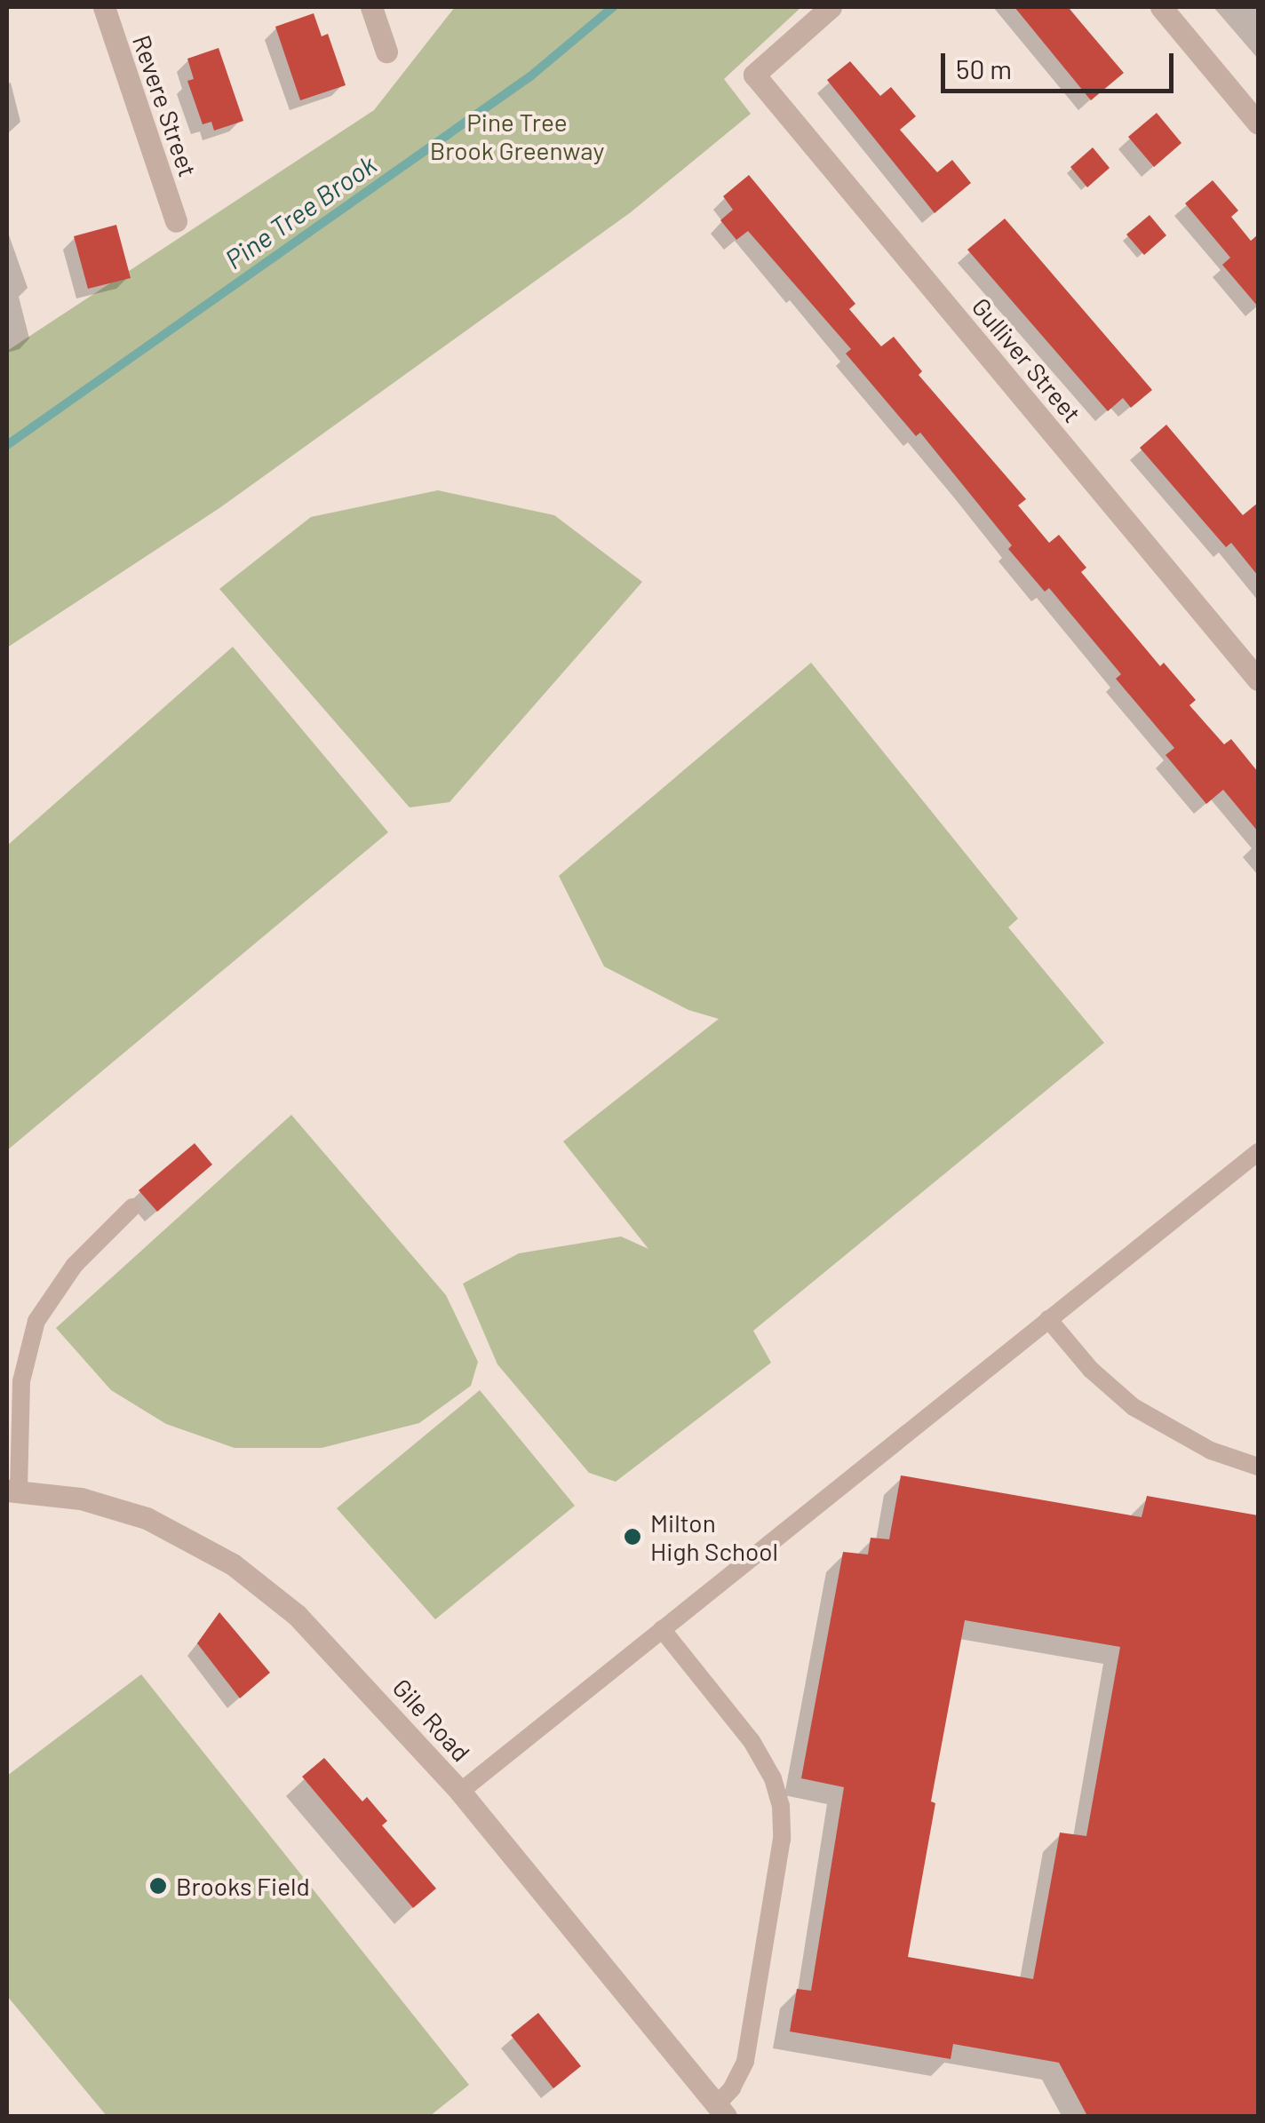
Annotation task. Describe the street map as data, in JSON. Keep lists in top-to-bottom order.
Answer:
{
  "streets": {
    "street": ["Revere Street", "Gulliver Street", "Gile Road"]
  },
  "water": ["Pine Tree Brook"],
  "parks": ["Pine Tree Brook Greenway"],
  "places": ["Milton High School", "Brooks Field"],
  "scale_bar": "50 m"
}
